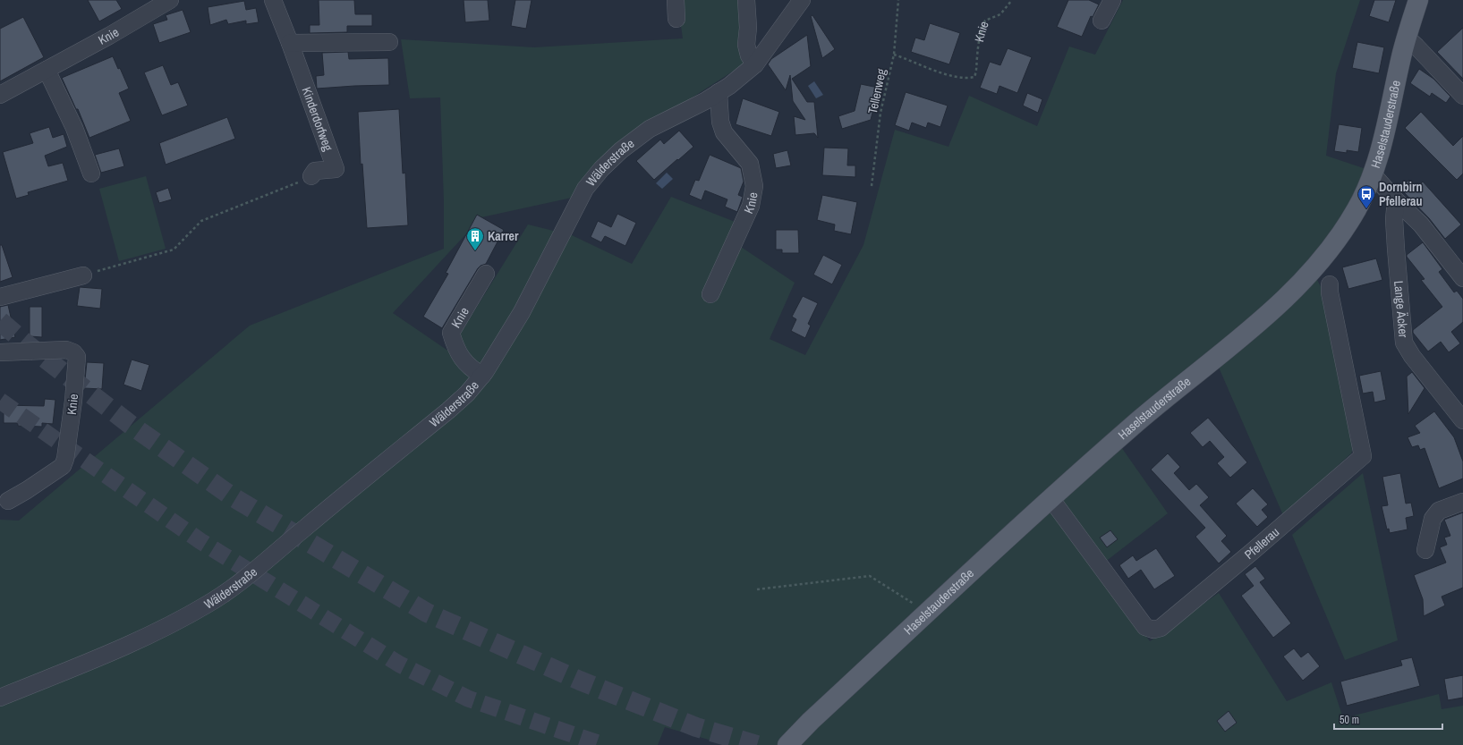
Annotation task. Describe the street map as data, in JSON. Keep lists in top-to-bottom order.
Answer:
{
  "streets": {
    "main road": ["Haselstauderstraße"],
    "street": [
      "Knie",
      "Kinderdorfweg",
      "Wälderstraße",
      "Lange Äcker",
      "Pfellerau"
    ],
    "path": ["Tellenweg"]
  },
  "crossings": [
    ["Knie", "Tellenweg"],
    ["Knie", "Wälderstraße"],
    ["Haselstauderstraße", "Pfellerau"]
  ],
  "places": {
    "bus stop": ["Dornbirn Pfellerau"],
    "building": ["Karrer"]
  },
  "scale_bar": "50 m"
}
